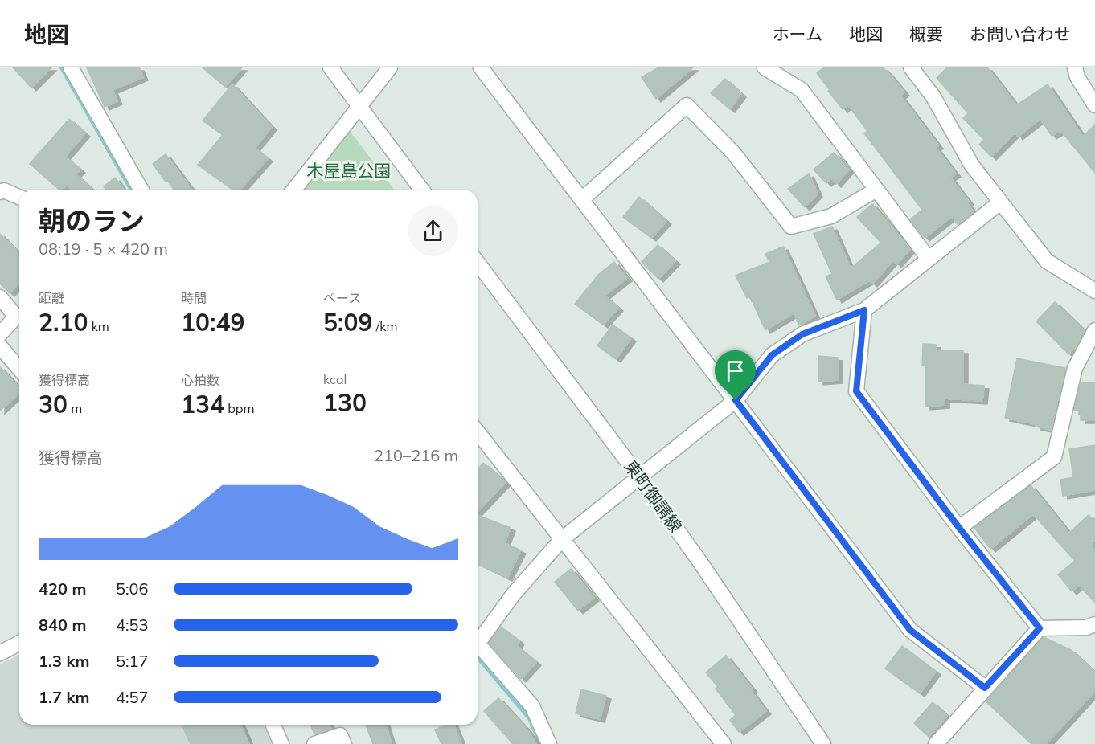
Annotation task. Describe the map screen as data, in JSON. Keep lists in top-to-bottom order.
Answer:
{
  "streets": {
    "street": ["東町御請線"]
  },
  "parks": ["木屋島公園"],
  "page": {
    "header": "地図",
    "nav": [
      "ホーム",
      "地図",
      "概要",
      "お問い合わせ"
    ],
    "heading": ["朝のラン", "08:19 · 5 × 420 m"],
    "stats": [
      ["距離", "2.10 km"],
      ["時間", "10:49"],
      ["ペース", "5:09 /km"],
      ["獲得標高", "30 m"],
      ["心拍数", "134 bpm"],
      ["kcal", "130"]
    ],
    "chart": ["獲得標高", "210–216 m"],
    "list": [
      {
        "name": "420 m",
        "note": "5:06"
      },
      {
        "name": "840 m",
        "note": "4:53"
      },
      {
        "name": "1.3 km",
        "note": "5:17"
      },
      {
        "name": "1.7 km",
        "note": "4:57"
      }
    ]
  }
}
